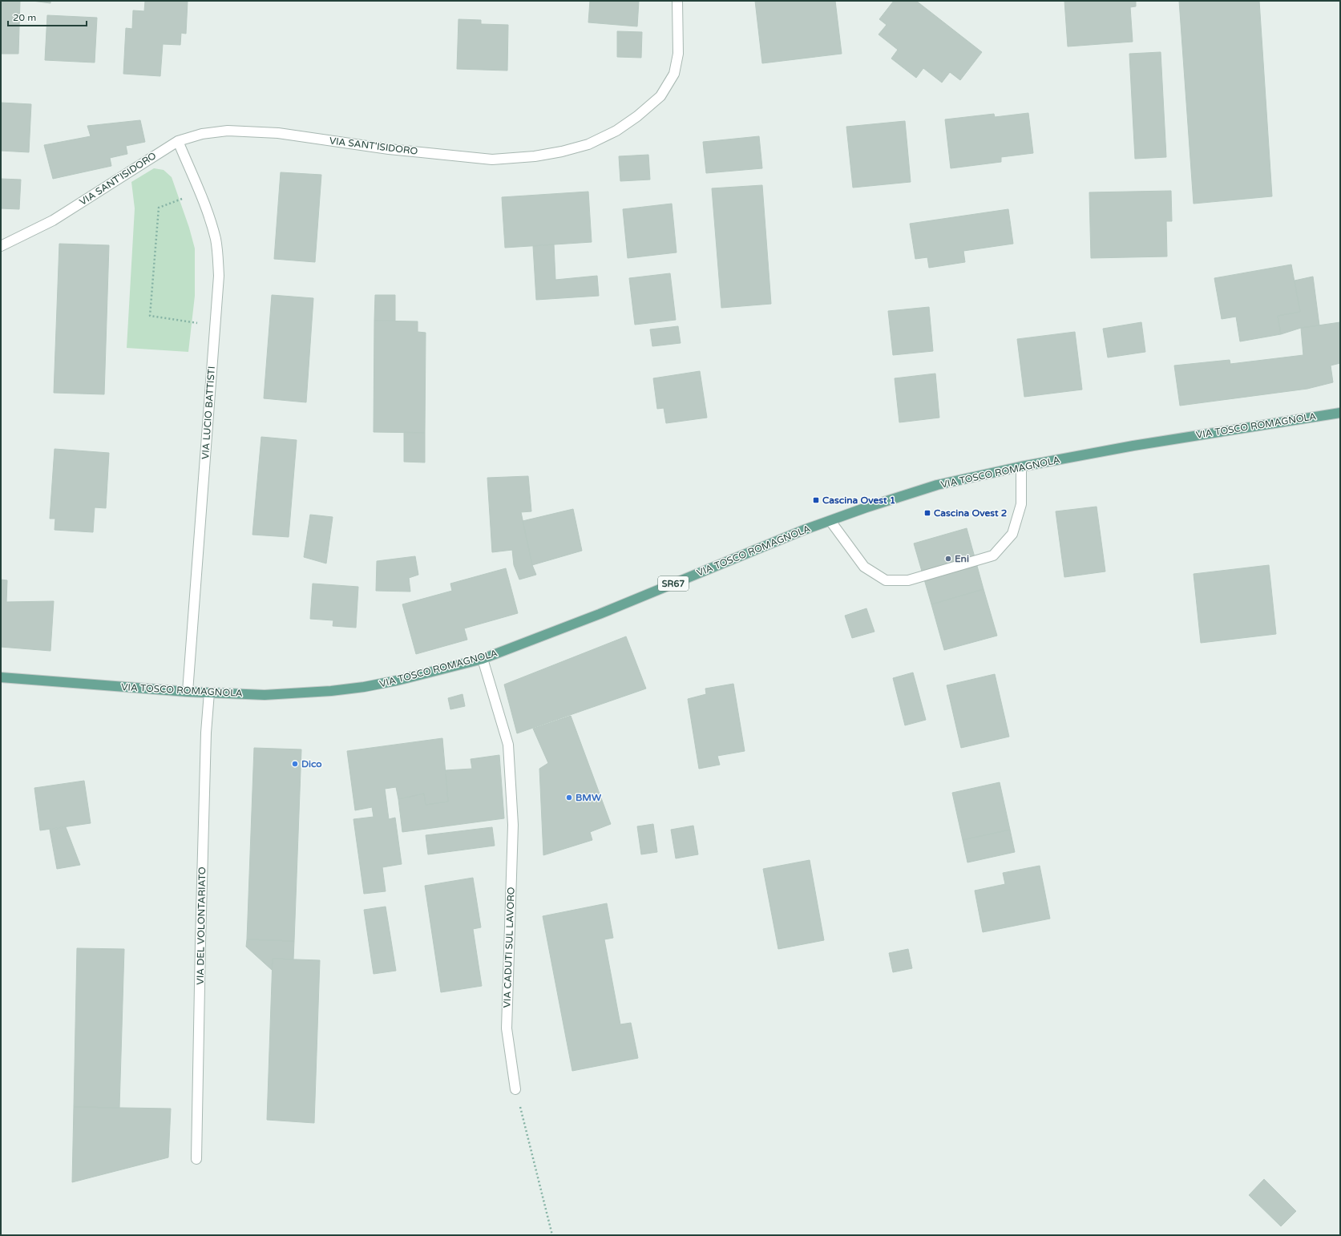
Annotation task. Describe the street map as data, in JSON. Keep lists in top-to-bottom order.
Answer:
{
  "streets": {
    "main road": ["VIA TOSCO ROMAGNOLA", "SR67"],
    "street": [
      "VIA SANT'ISIDORO",
      "VIA LUCIO BATTISTI",
      "VIA DEL VOLONTARIATO",
      "VIA CADUTI SUL LAVORO"
    ]
  },
  "crossings": [
    ["VIA SANT'ISIDORO", "VIA LUCIO BATTISTI"],
    ["VIA LUCIO BATTISTI", "VIA TOSCO ROMAGNOLA"],
    ["VIA TOSCO ROMAGNOLA", "VIA DEL VOLONTARIATO"],
    ["VIA TOSCO ROMAGNOLA", "VIA CADUTI SUL LAVORO"]
  ],
  "places": {
    "transit": ["Cascina Ovest 1", "Cascina Ovest 2"],
    "other": ["Eni", "Dico", "BMW"]
  },
  "scale_bar": "20 m"
}
